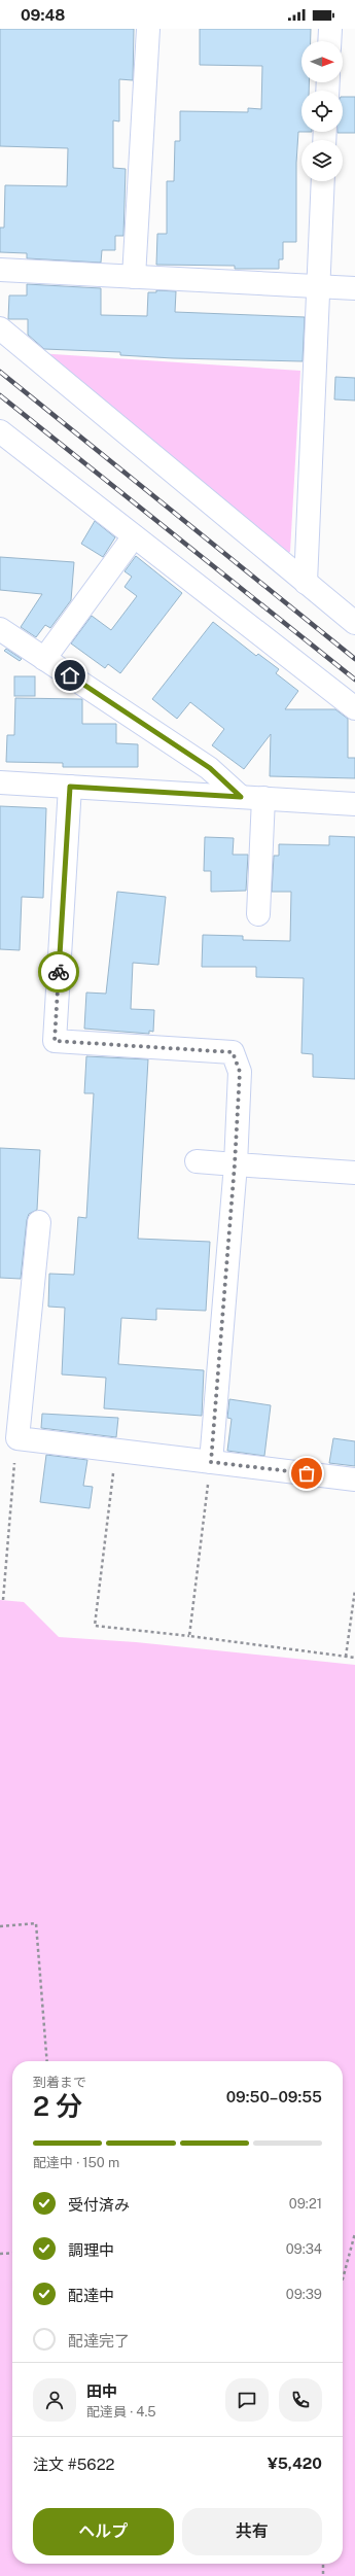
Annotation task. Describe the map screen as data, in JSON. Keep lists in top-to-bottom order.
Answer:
{
  "north": "right",
  "page": {
    "status": "09:48",
    "heading": ["2 分", "到着まで", "09:50–09:55"],
    "panel": [
      "田中",
      "配達員 · 4.5",
      "注文 #5622",
      "¥5,420"
    ],
    "bar": "配達中 · 150 m",
    "list": [
      ["受付済み", "09:21"],
      ["調理中", "09:34"],
      ["配達中", "09:39"],
      "配達完了"
    ],
    "buttons": ["ヘルプ", "共有"]
  }
}
